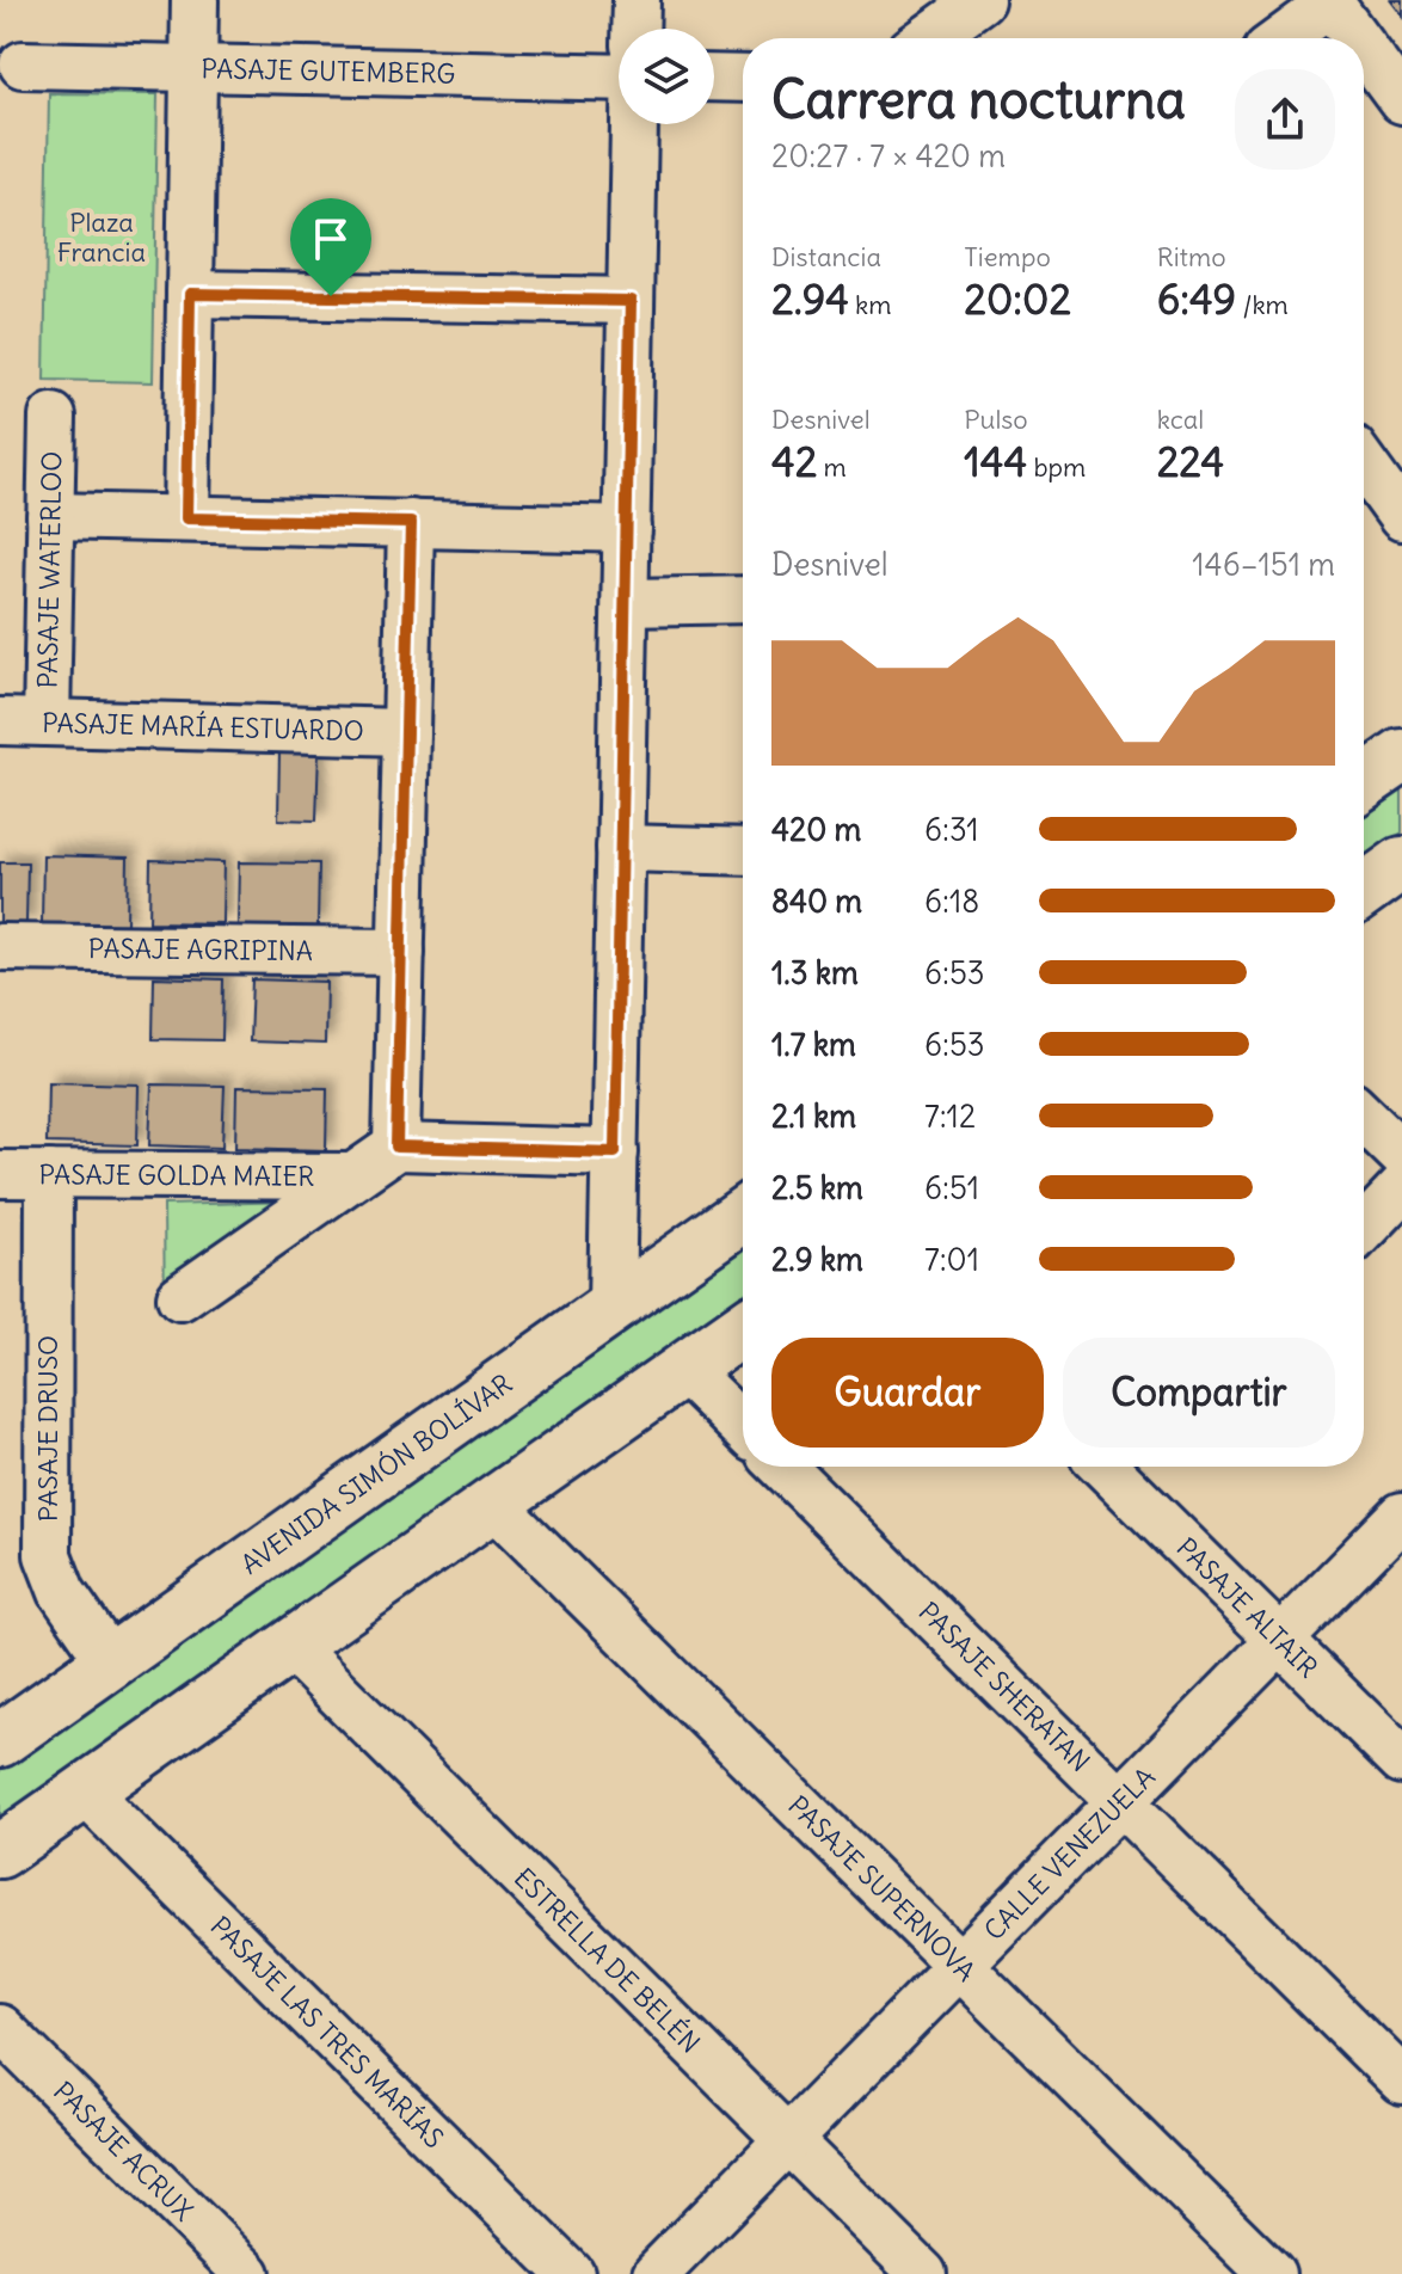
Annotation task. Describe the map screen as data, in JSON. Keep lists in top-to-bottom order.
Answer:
{
  "streets": {
    "main road": ["AVENIDA SIMÓN BOLÍVAR"],
    "street": [
      "PASAJE GUTEMBERG",
      "PASAJE WATERLOO",
      "PASAJE MARÍA ESTUARDO",
      "PASAJE AGRIPINA",
      "PASAJE GOLDA MAIER",
      "PASAJE DRUSO",
      "PASAJE ALTAIR",
      "PASAJE SHERATAN",
      "CALLE VENEZUELA",
      "PASAJE SUPERNOVA",
      "ESTRELLA DE BELÉN",
      "PASAJE LAS TRES MARÍAS",
      "PASAJE ACRUX"
    ]
  },
  "crossings": [
    ["PASAJE WATERLOO", "PASAJE MARÍA ESTUARDO"],
    ["PASAJE GOLDA MAIER", "PASAJE DRUSO"],
    ["PASAJE DRUSO", "AVENIDA SIMÓN BOLÍVAR"],
    ["PASAJE ALTAIR", "CALLE VENEZUELA"],
    ["PASAJE SHERATAN", "CALLE VENEZUELA"],
    ["CALLE VENEZUELA", "PASAJE SUPERNOVA"],
    ["CALLE VENEZUELA", "ESTRELLA DE BELÉN"]
  ],
  "parks": ["Plaza Francia"],
  "page": {
    "heading": ["Carrera nocturna", "20:27 · 7 × 420 m"],
    "stats": [
      ["Distancia", "2.94 km"],
      ["Tiempo", "20:02"],
      ["Ritmo", "6:49 /km"],
      ["Desnivel", "42 m"],
      ["Pulso", "144 bpm"],
      ["kcal", "224"]
    ],
    "chart": ["Desnivel", "146–151 m"],
    "list": [
      {
        "name": "420 m",
        "note": "6:31"
      },
      {
        "name": "840 m",
        "note": "6:18"
      },
      {
        "name": "1.3 km",
        "note": "6:53"
      },
      {
        "name": "1.7 km",
        "note": "6:53"
      },
      {
        "name": "2.1 km",
        "note": "7:12"
      },
      {
        "name": "2.5 km",
        "note": "6:51"
      },
      {
        "name": "2.9 km",
        "note": "7:01"
      }
    ],
    "buttons": ["Guardar", "Compartir"]
  }
}
